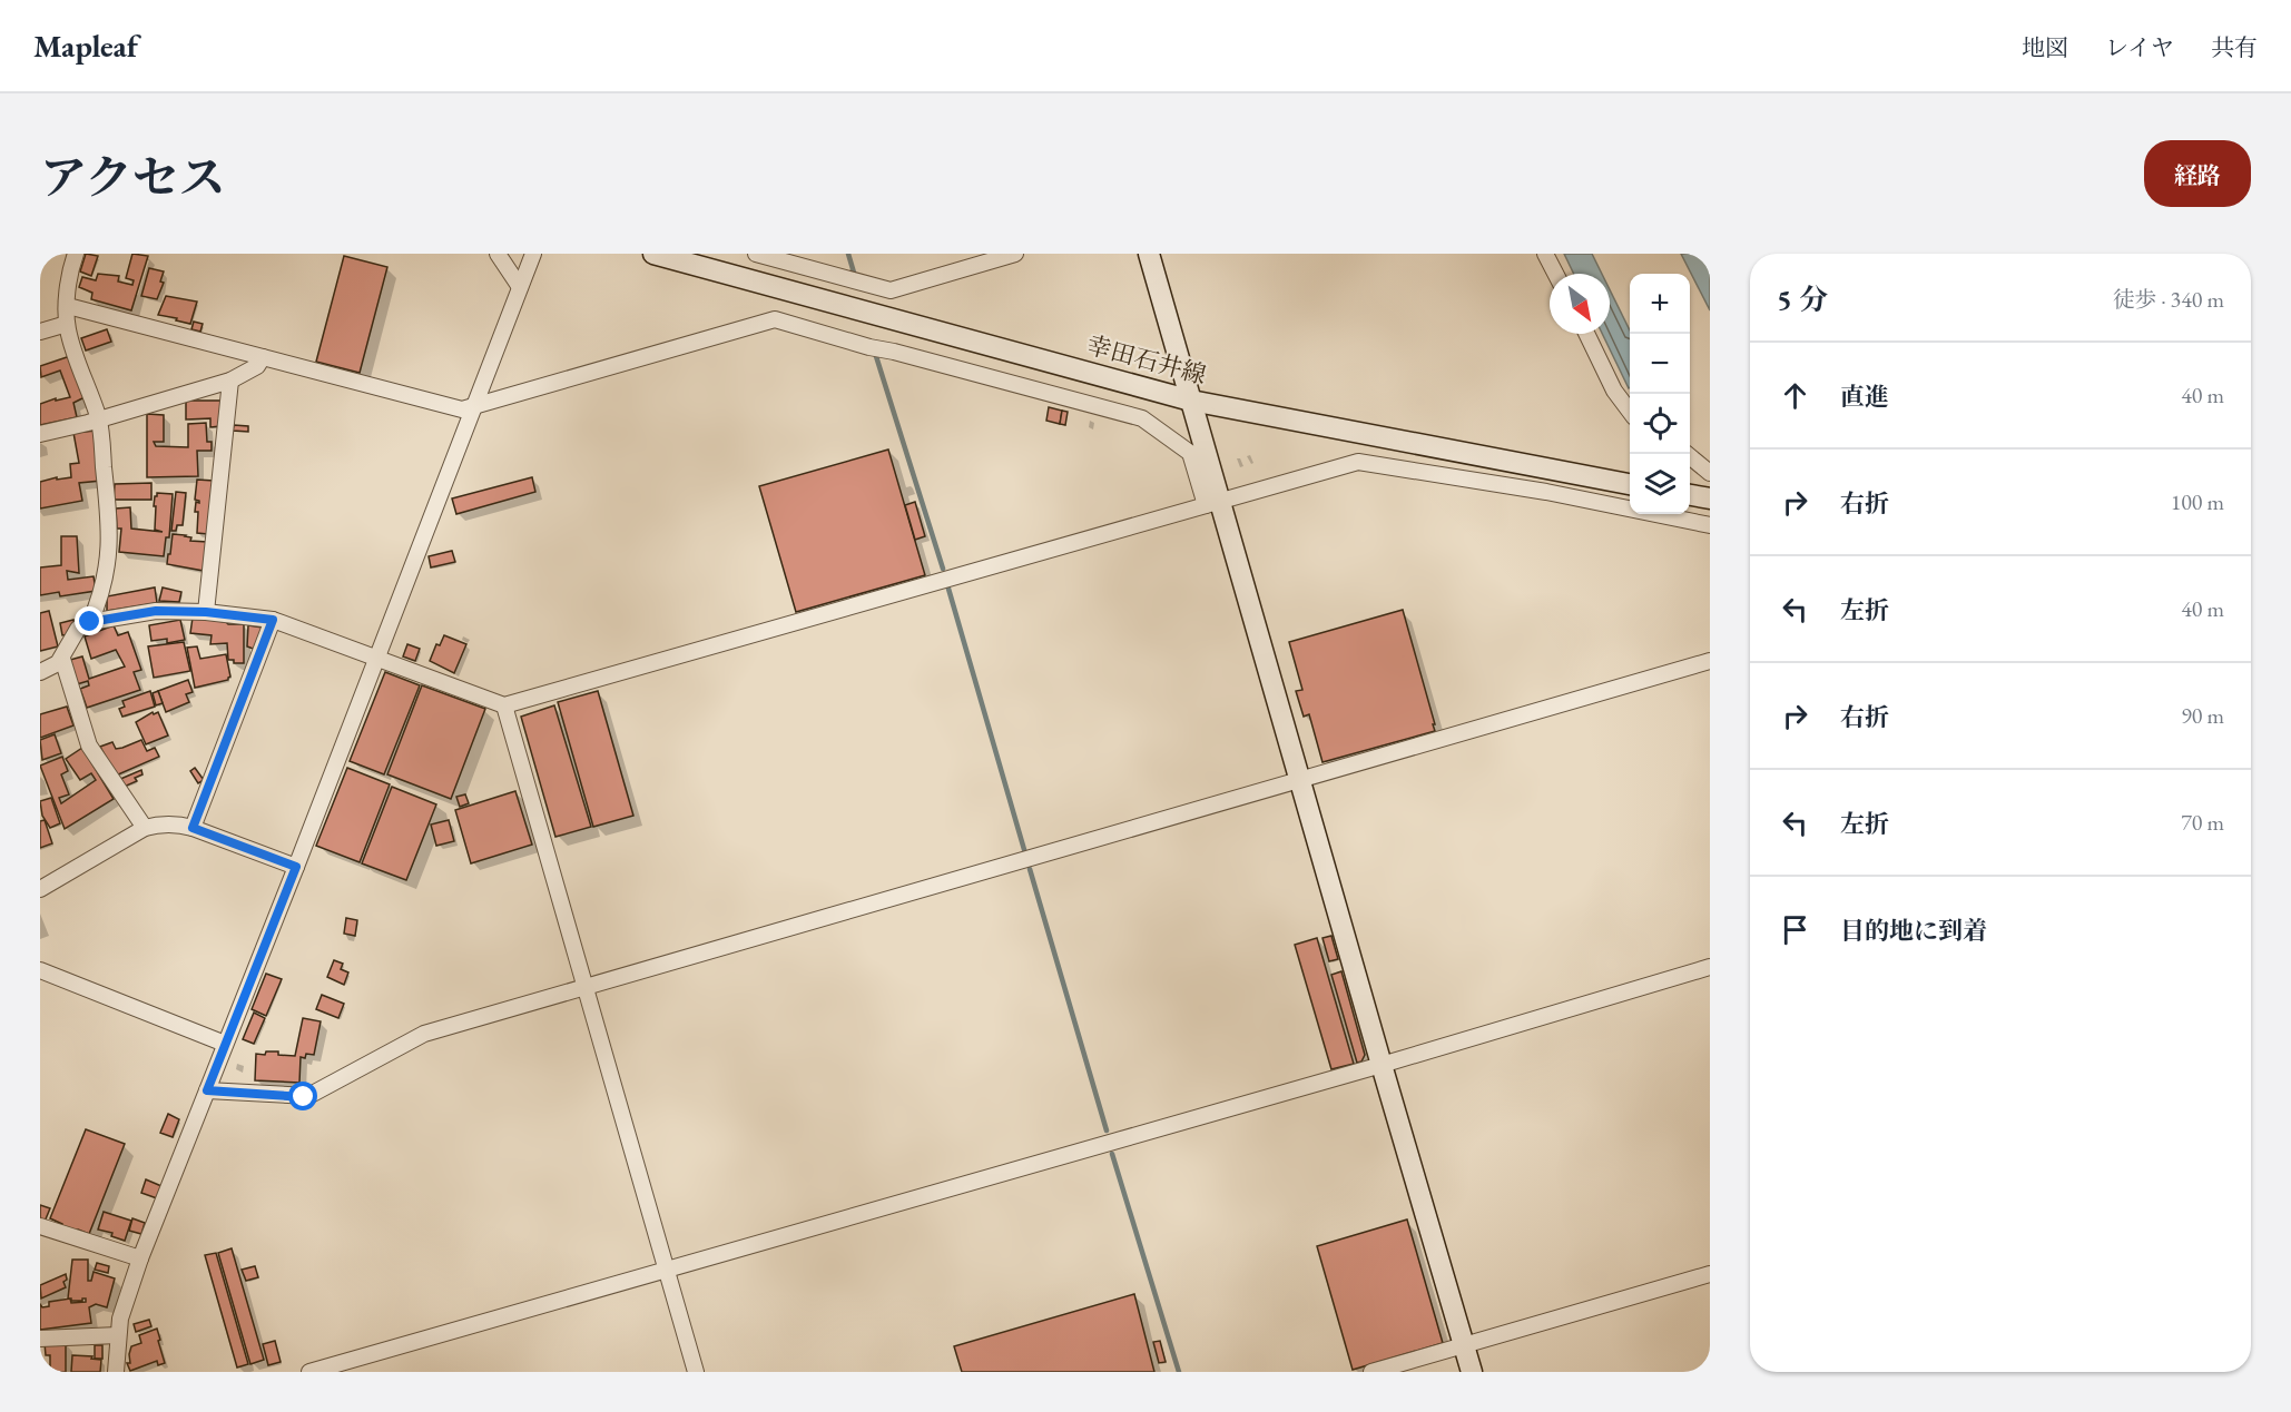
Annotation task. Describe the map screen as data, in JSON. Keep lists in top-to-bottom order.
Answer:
{
  "streets": {
    "street": ["幸田石井線"]
  },
  "north": "bottom right",
  "page": {
    "header": "Mapleaf",
    "nav": ["地図", "レイヤ", "共有"],
    "title": "アクセス",
    "buttons": "経路",
    "heading": ["5 分", "徒歩 · 340 m"],
    "map_buttons": ["+", "−"],
    "list": [
      ["直進", "40 m"],
      ["右折", "100 m"],
      ["左折", "40 m"],
      ["右折", "90 m"],
      ["左折", "70 m"],
      "目的地に到着"
    ]
  }
}
